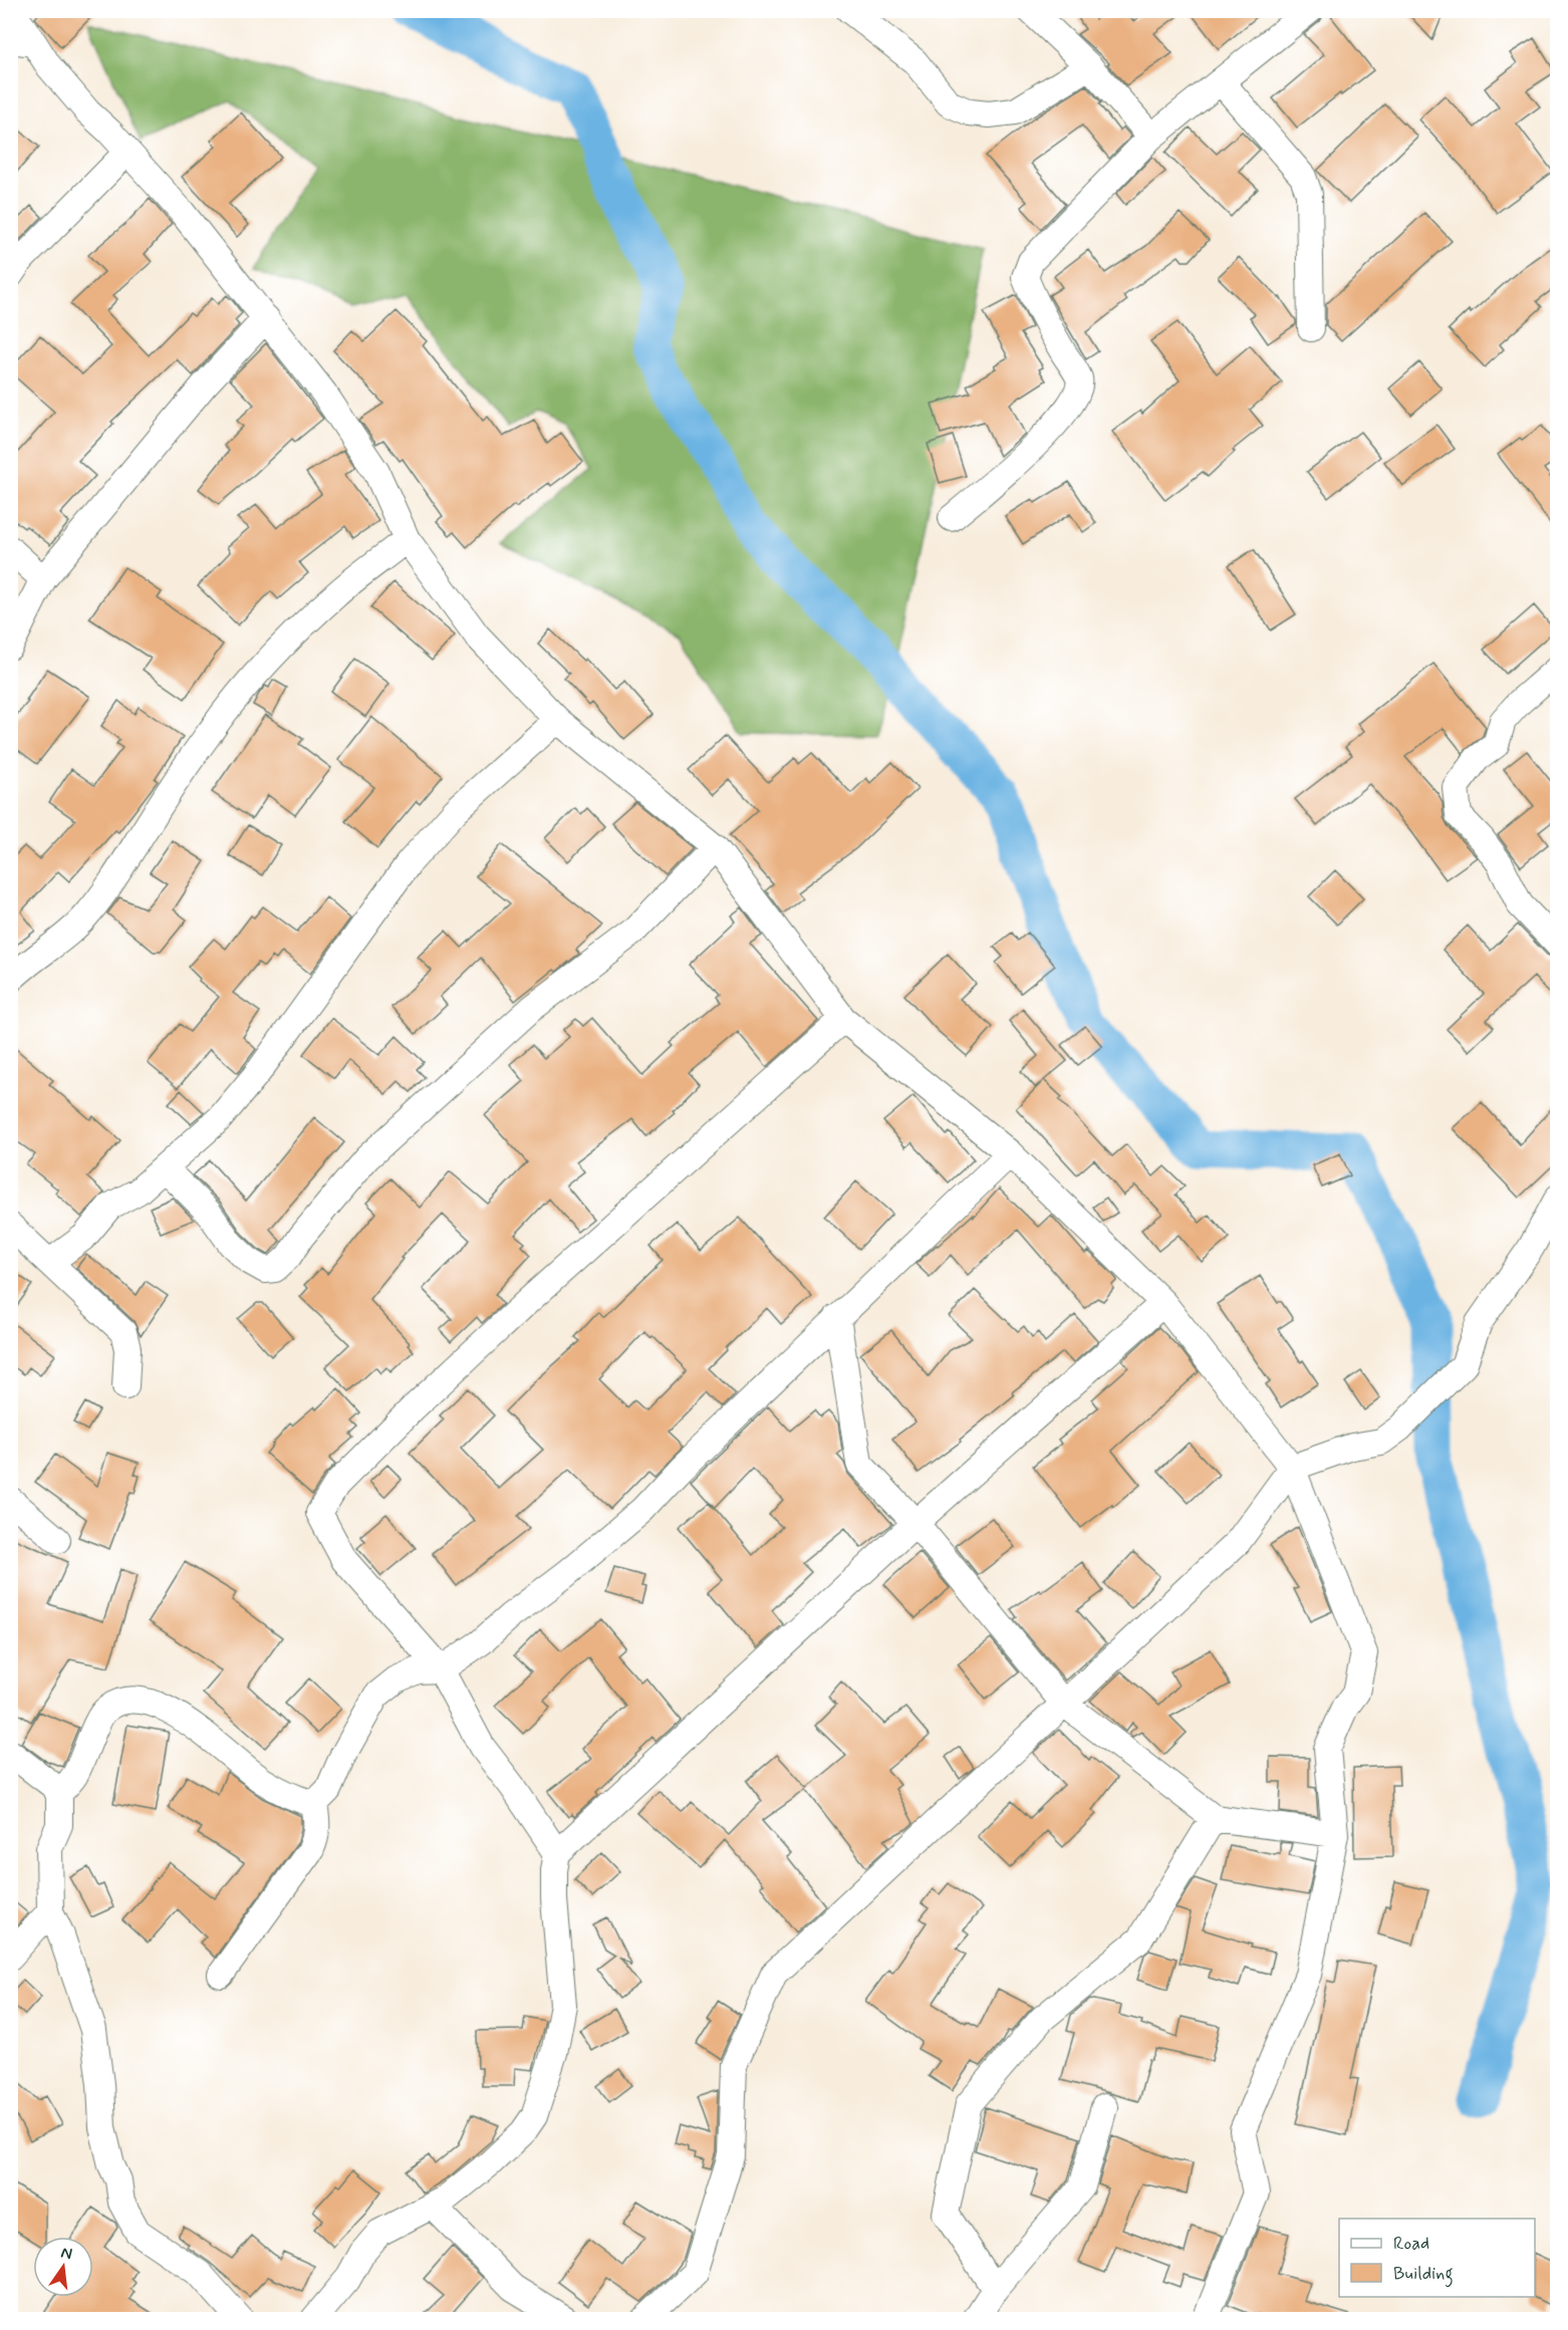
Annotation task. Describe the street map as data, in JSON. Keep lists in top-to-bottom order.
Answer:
{
  "legend": ["Road", "Building"],
  "north": "top"
}
